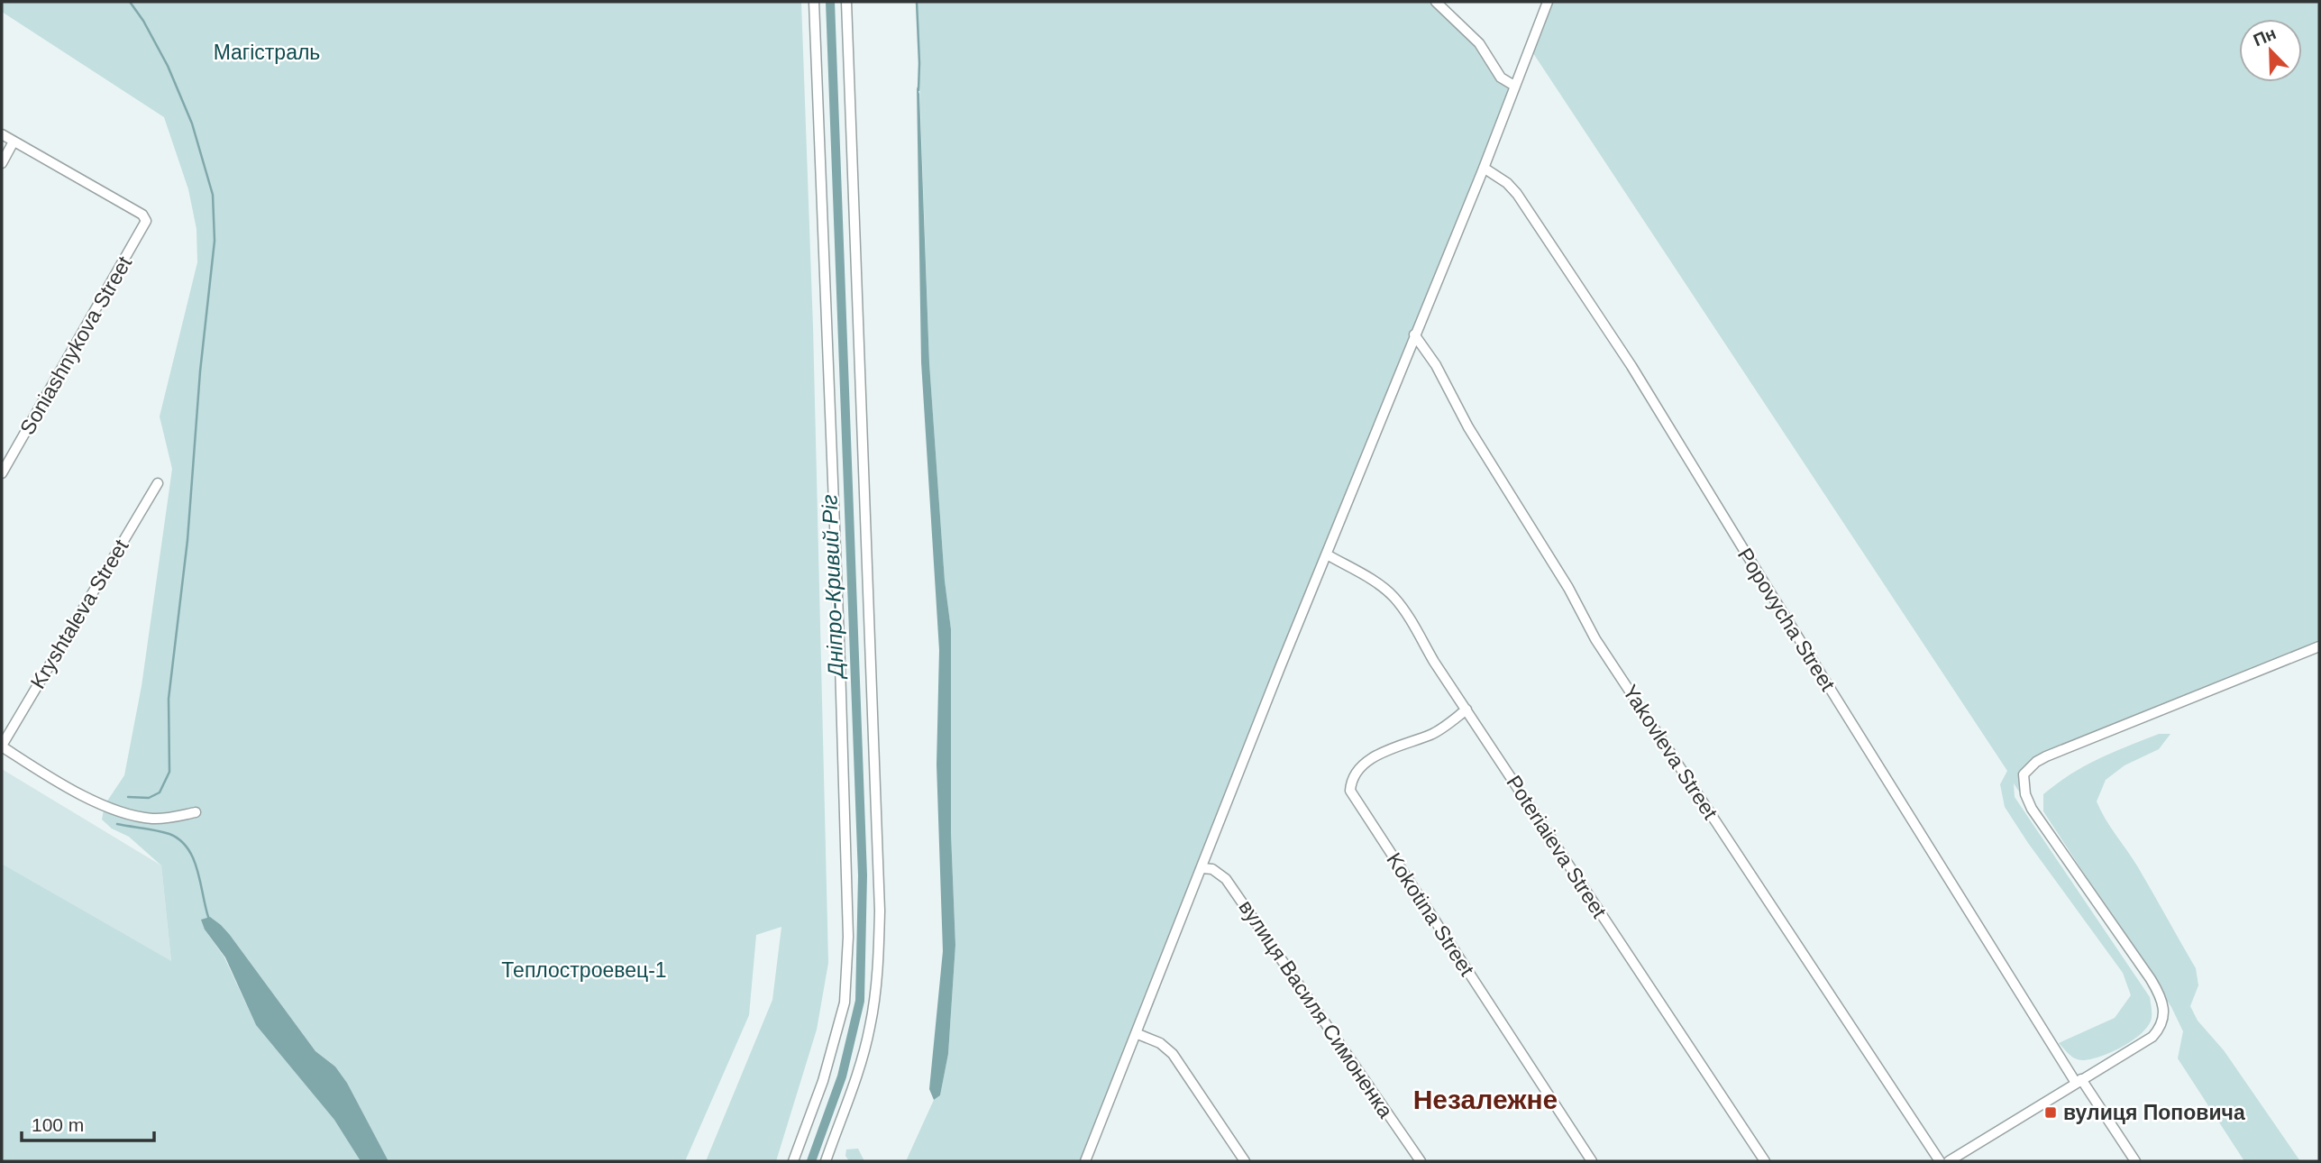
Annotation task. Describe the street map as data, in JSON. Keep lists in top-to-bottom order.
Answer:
{
  "streets": {
    "street": [
      "Soniashnykova Street",
      "Kryshtaleva Street",
      "Popovycha Street",
      "Yakovleva Street",
      "Poteriaieva Street",
      "Kokotina Street",
      "вулиця Василя Симоненка"
    ]
  },
  "crossings": [
    ["Poteriaieva Street", "Kokotina Street"]
  ],
  "districts": ["Незалежне"],
  "water": ["Дніпро-Кривий Ріг"],
  "parks": ["Магістраль", "Теплостроевец-1"],
  "places": {
    "transit": ["вулиця Поповича"]
  },
  "scale_bar": "100 m",
  "north": "top left"
}
